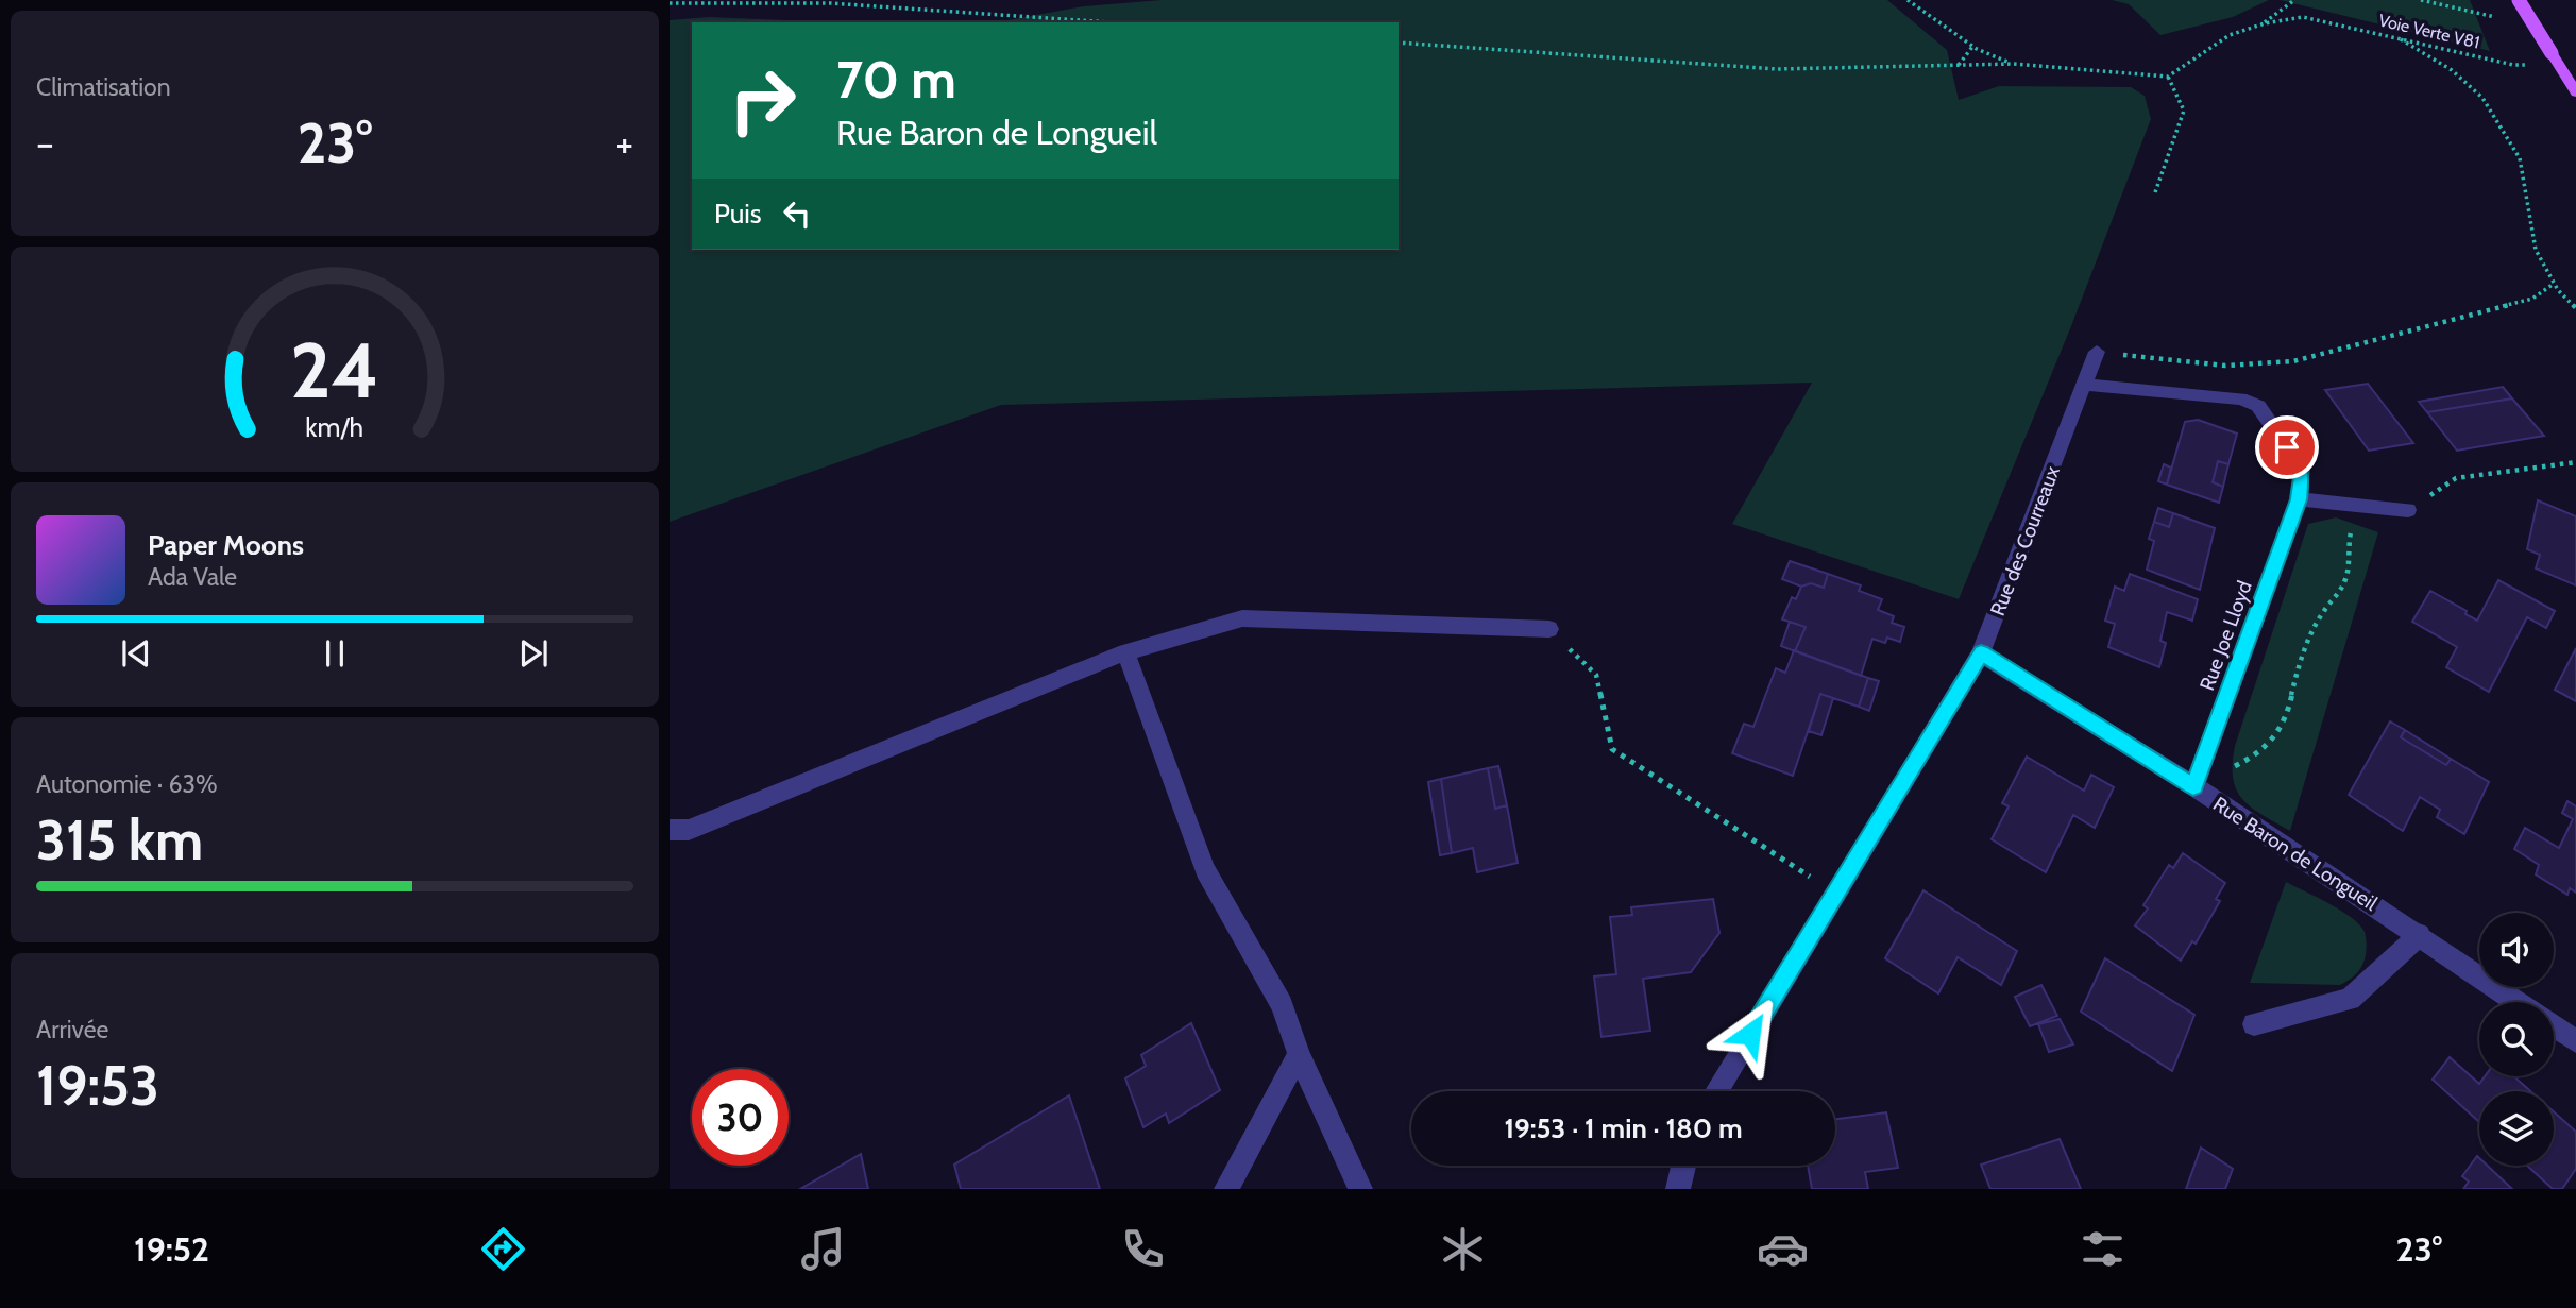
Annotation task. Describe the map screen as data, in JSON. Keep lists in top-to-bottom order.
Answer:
{
  "streets": {
    "street": ["Rue des Courreaux", "Rue Joe Lloyd", "Rue Baron de Longueil"],
    "path": ["Voie Verte V81"]
  },
  "crossings": [
    ["Rue des Courreaux", "Rue Joe Lloyd"],
    ["Rue des Courreaux", "Rue Baron de Longueil"],
    ["Rue Joe Lloyd", "Rue Baron de Longueil"]
  ],
  "page": {
    "tile": [
      "Climatisation",
      ["Autonomie · 63%", "315 km"],
      ["Arrivée", "19:53"]
    ],
    "turn": ["70 m", "Rue Baron de Longueil"],
    "heat": ["−", "23°", "+"],
    "then": "Puis",
    "song": ["Paper Moons", "Ada Vale"],
    "limit": "30",
    "trip": "19:53 · 1 min · 180 m",
    "tabs": ["19:52", "23°"],
    "gauge": ["24", "km/h"]
  }
}
